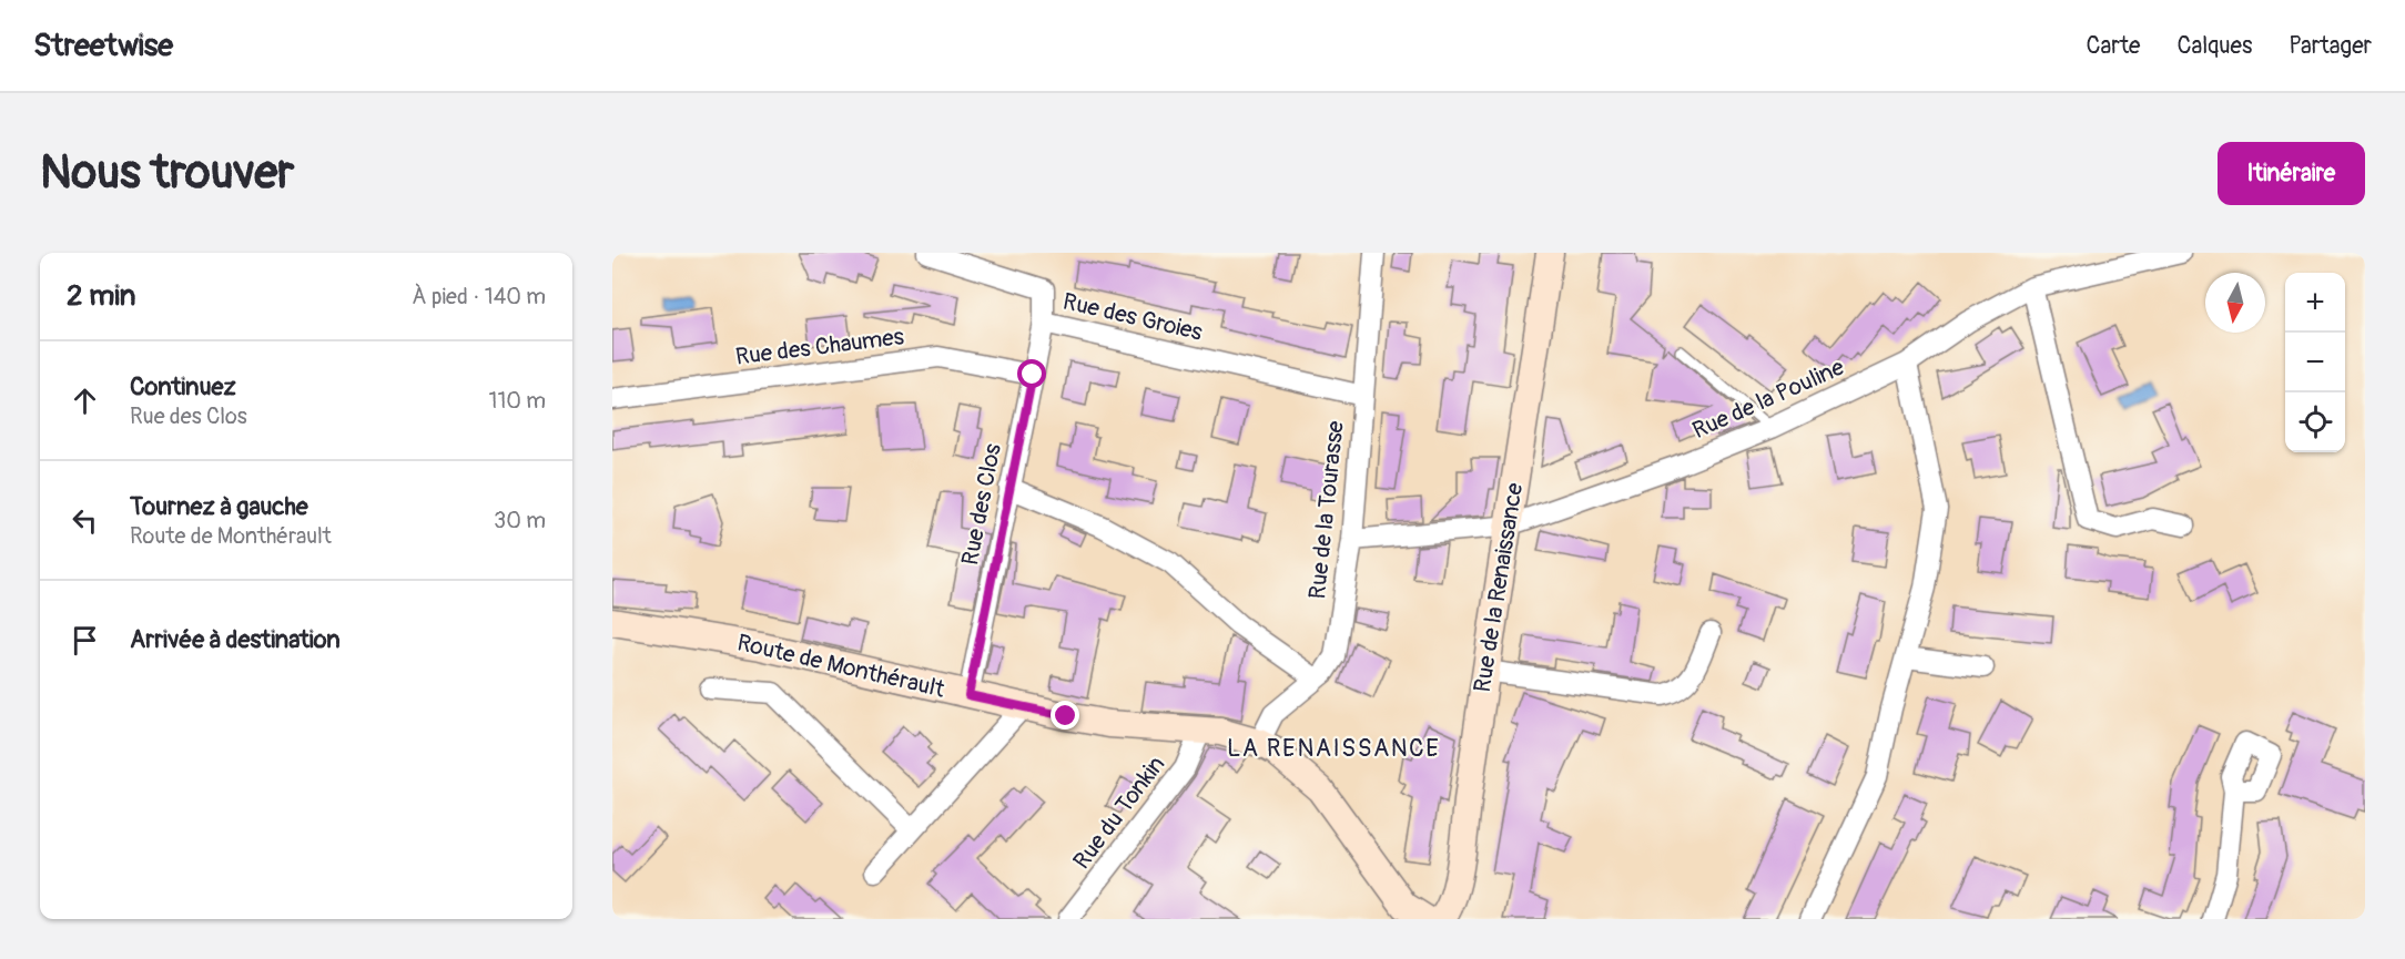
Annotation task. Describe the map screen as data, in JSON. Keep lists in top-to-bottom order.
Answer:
{
  "streets": {
    "main road": ["Rue de la Renaissance", "Route de Monthérault"],
    "street": [
      "Rue des Groies",
      "Rue des Chaumes",
      "Rue de la Pouline",
      "Rue des Clos",
      "Rue de la Tourasse",
      "Rue du Tonkin"
    ]
  },
  "crossings": [
    ["Rue des Groies", "Rue des Clos"],
    ["Rue des Groies", "Rue de la Tourasse"],
    ["Rue des Chaumes", "Rue des Clos"],
    ["Rue de la Pouline", "Rue de la Tourasse"],
    ["Rue de la Pouline", "Rue de la Renaissance"],
    ["Rue des Clos", "Route de Monthérault"],
    ["Rue de la Tourasse", "Route de Monthérault"],
    ["Route de Monthérault", "Rue du Tonkin"]
  ],
  "districts": ["LA RENAISSANCE"],
  "north": "bottom",
  "page": {
    "header": "Streetwise",
    "nav": ["Carte", "Calques", "Partager"],
    "buttons": "Itinéraire",
    "title": "Nous trouver",
    "heading": ["2 min", "À pied · 140 m"],
    "map_buttons": ["+", "−"],
    "list": [
      ["Continuez", "Rue des Clos", "110 m"],
      ["Tournez à gauche", "Route de Monthérault", "30 m"],
      "Arrivée à destination"
    ]
  }
}
